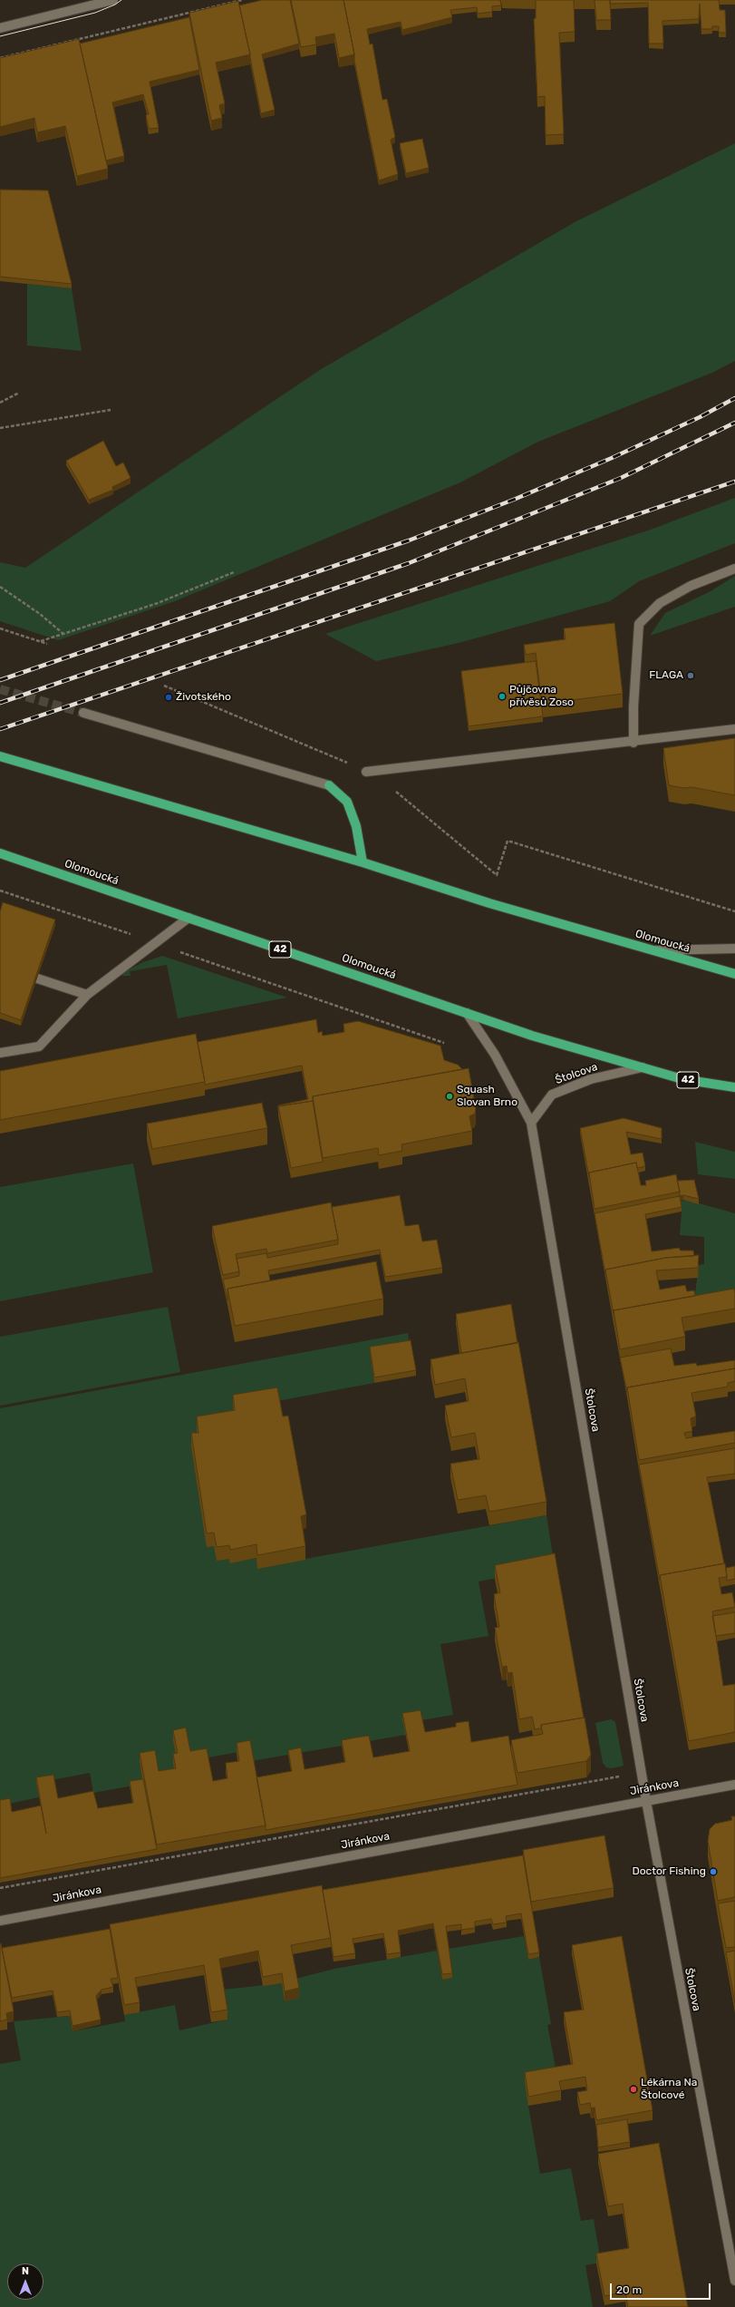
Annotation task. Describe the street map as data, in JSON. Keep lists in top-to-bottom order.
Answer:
{
  "streets": {
    "main road": ["Olomoucká", "42"],
    "street": ["Štolcova", "Jiránkova"]
  },
  "crossings": [
    ["Olomoucká", "Štolcova"],
    ["Štolcova", "Jiránkova"]
  ],
  "places": [
    "FLAGA",
    "Půjčovna přívěsů Zoso",
    "Životského",
    "Squash Slovan Brno",
    "Doctor Fishing",
    "Lékárna Na Štolcové"
  ],
  "scale_bar": "20 m",
  "north": "top"
}
